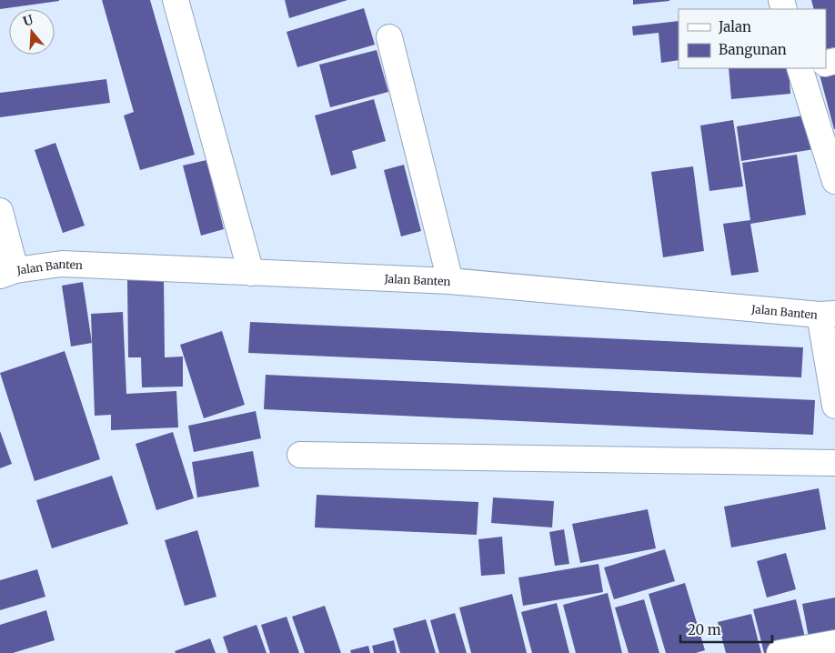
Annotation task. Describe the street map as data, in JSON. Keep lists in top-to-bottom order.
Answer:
{
  "streets": {
    "street": ["Jalan Banten"]
  },
  "legend": ["Jalan", "Bangunan"],
  "scale_bar": "20 m",
  "north": "top"
}
